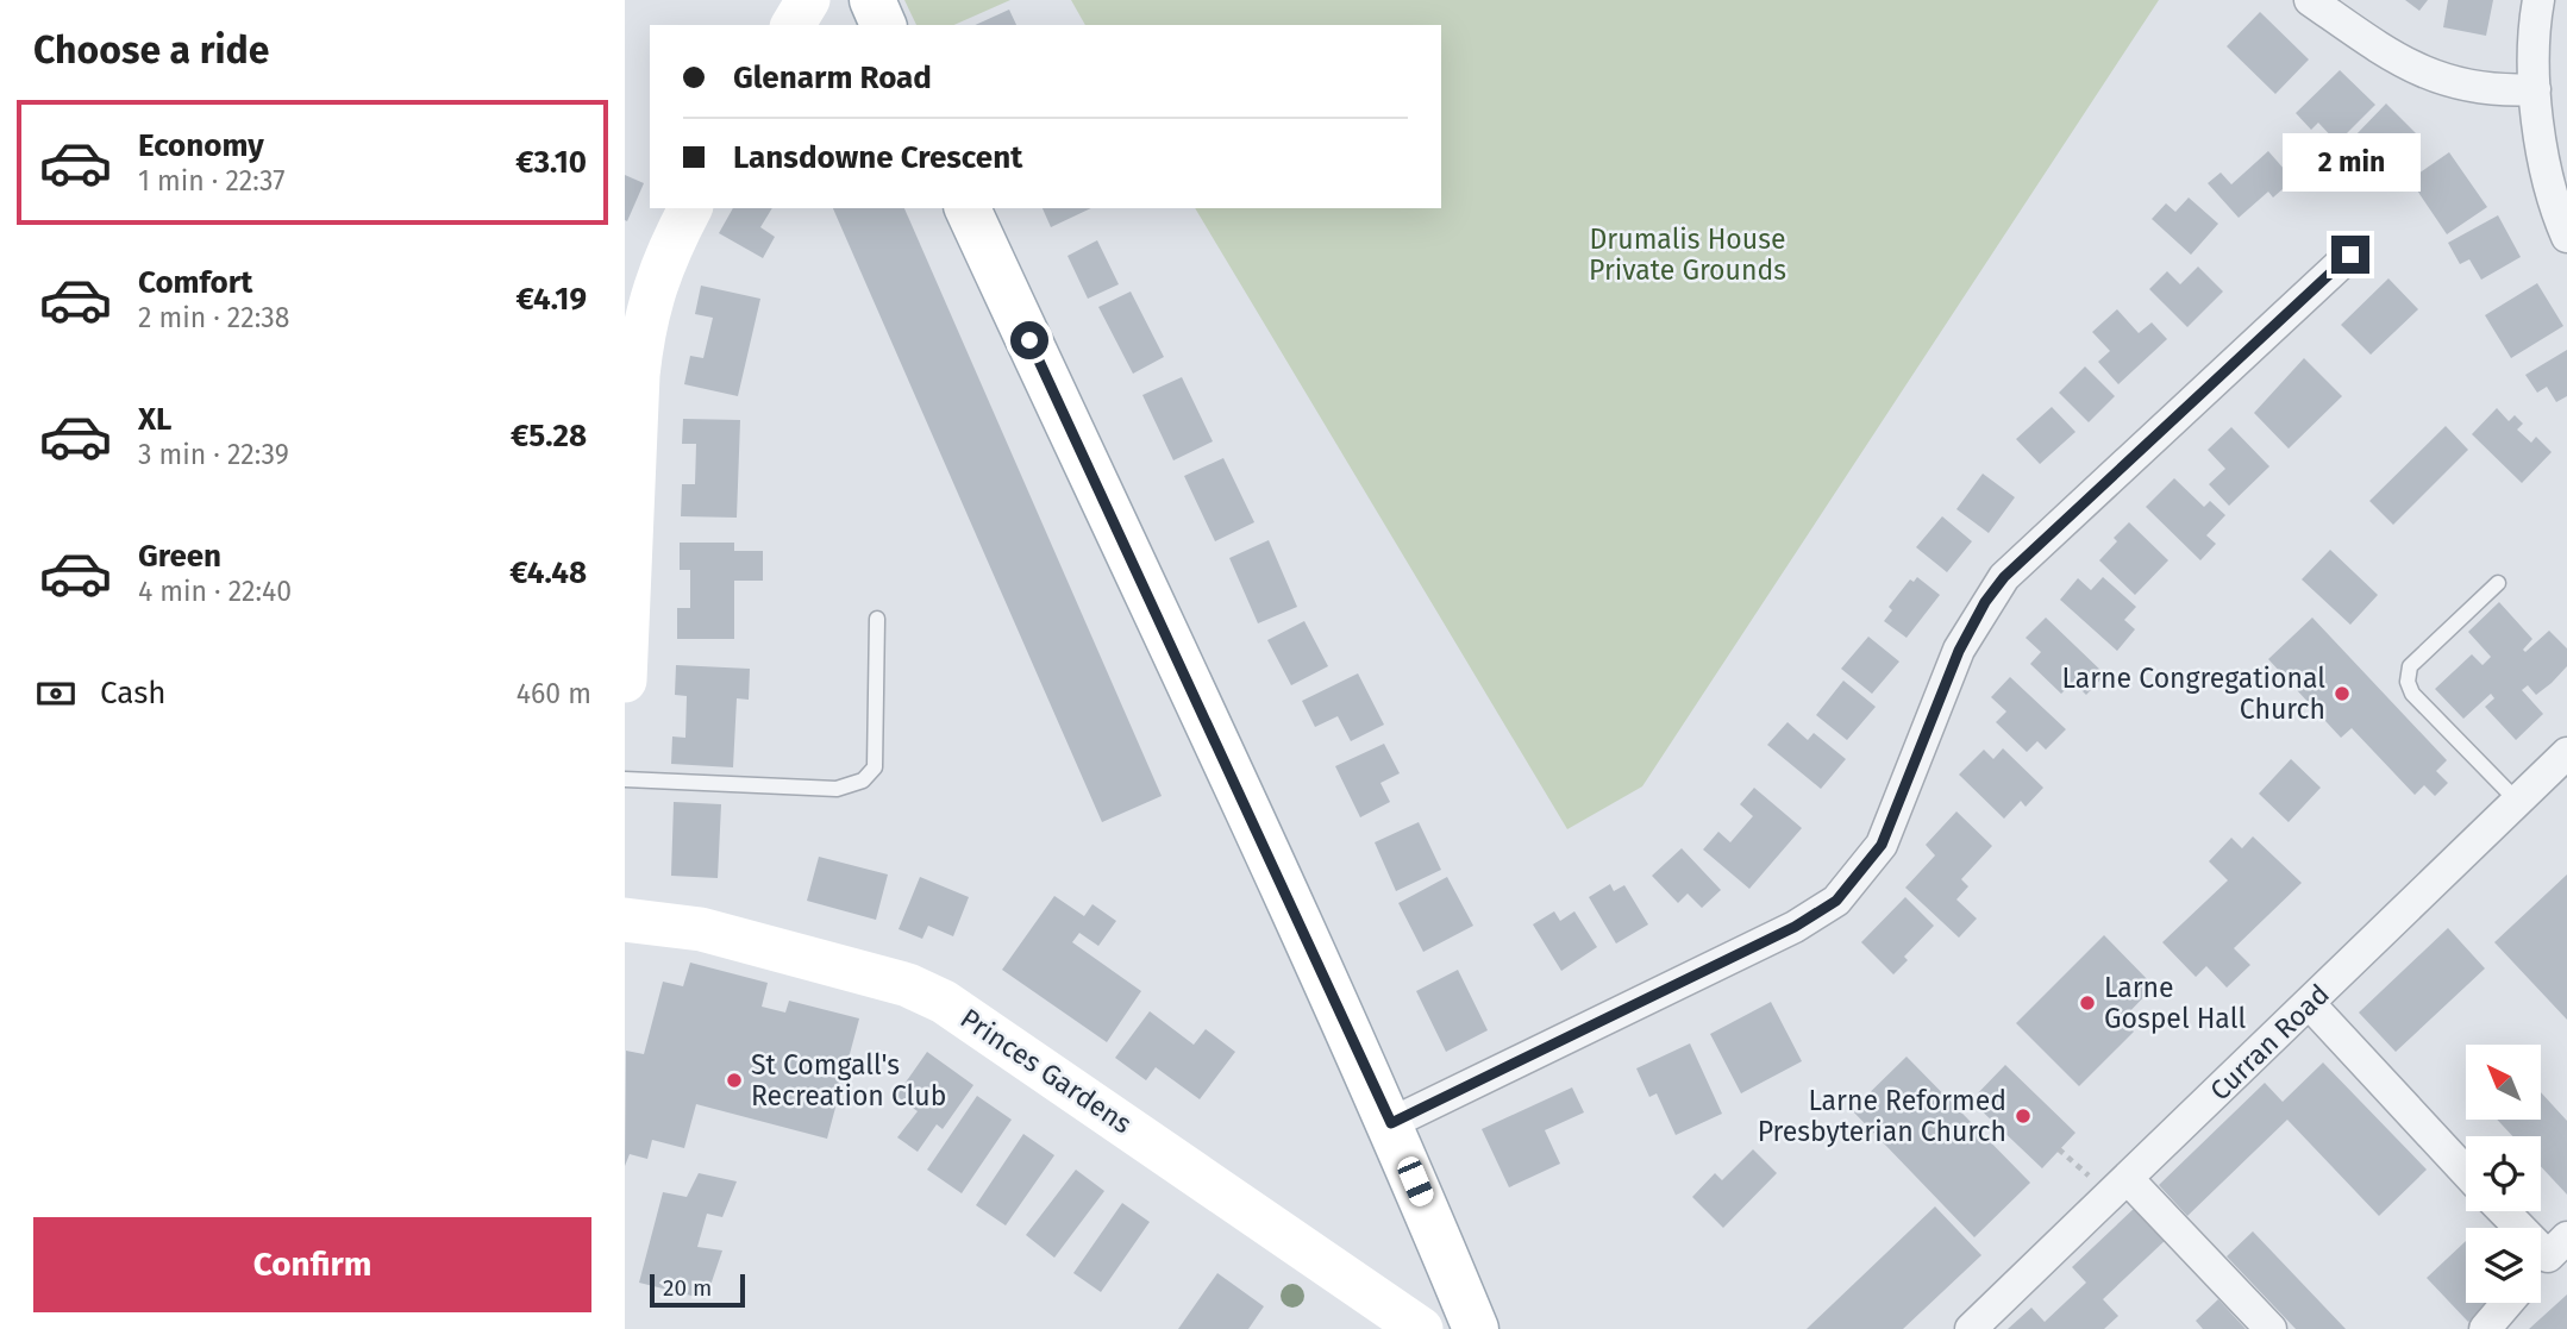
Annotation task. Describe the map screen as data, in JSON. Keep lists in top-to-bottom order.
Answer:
{
  "streets": {
    "street": ["Curran Road", "Princes Gardens"]
  },
  "parks": ["Drumalis House Private Grounds"],
  "places": [
    "Larne Congregational Church",
    "Larne Gospel Hall",
    "St Comgall's Recreation Club",
    "Larne Reformed Presbyterian Church"
  ],
  "scale_bar": "20 m",
  "north": "top left",
  "page": {
    "heading": "Choose a ride",
    "banner": ["Glenarm Road", "Lansdowne Crescent"],
    "list": [
      {
        "name": "Economy",
        "note": "1 min · 22:37",
        "value": "€3.10"
      },
      {
        "name": "Comfort",
        "note": "2 min · 22:38",
        "value": "€4.19"
      },
      {
        "name": "XL",
        "note": "3 min · 22:39",
        "value": "€5.28"
      },
      {
        "name": "Green",
        "note": "4 min · 22:40",
        "value": "€4.48"
      }
    ],
    "bubble": "2 min",
    "pay": ["Cash", "460 m"],
    "buttons": "Confirm",
    "scale": "20 m"
  }
}
